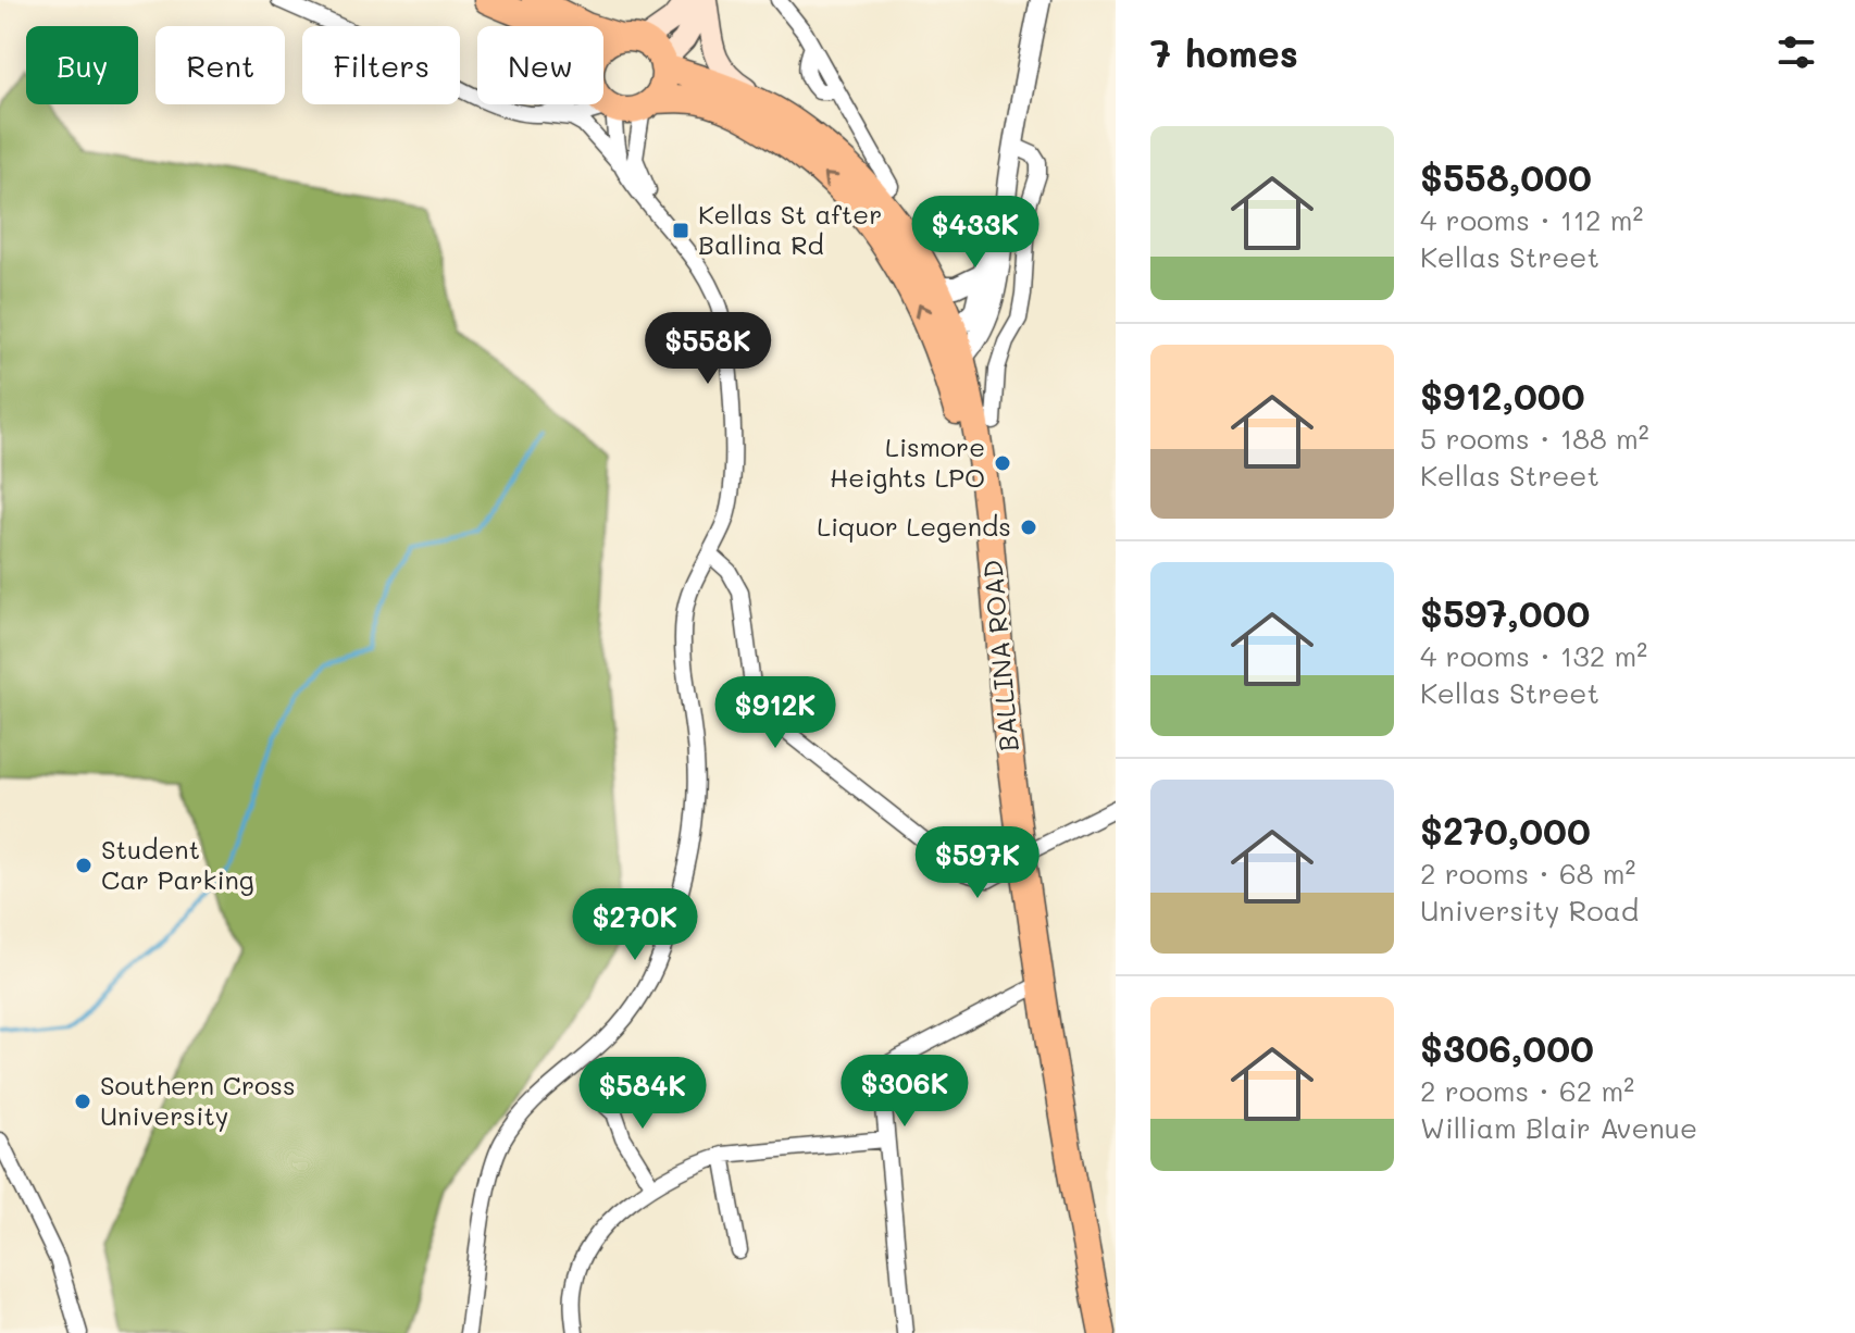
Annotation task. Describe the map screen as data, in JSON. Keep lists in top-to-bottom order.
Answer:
{
  "streets": {
    "main road": ["BALLINA ROAD"]
  },
  "places": {
    "transit": ["Kellas St after Ballina Rd"],
    "other": [
      "Lismore Heights LPO",
      "Liquor Legends",
      "Student Car Parking",
      "Southern Cross University"
    ]
  },
  "page": {
    "heading": "7 homes",
    "chip": [
      "Buy",
      "Rent",
      "Filters",
      "New"
    ],
    "list": [
      {
        "name": "$558,000",
        "note": "4 rooms · 112 m² · Kellas Street"
      },
      {
        "name": "$912,000",
        "note": "5 rooms · 188 m² · Kellas Street"
      },
      {
        "name": "$597,000",
        "note": "4 rooms · 132 m² · Kellas Street"
      },
      {
        "name": "$270,000",
        "note": "2 rooms · 68 m² · University Road"
      },
      {
        "name": "$306,000",
        "note": "2 rooms · 62 m² · William Blair Avenue"
      }
    ],
    "price": [
      "$433K",
      "$558K",
      "$912K",
      "$597K",
      "$270K",
      "$306K",
      "$584K"
    ]
  }
}
